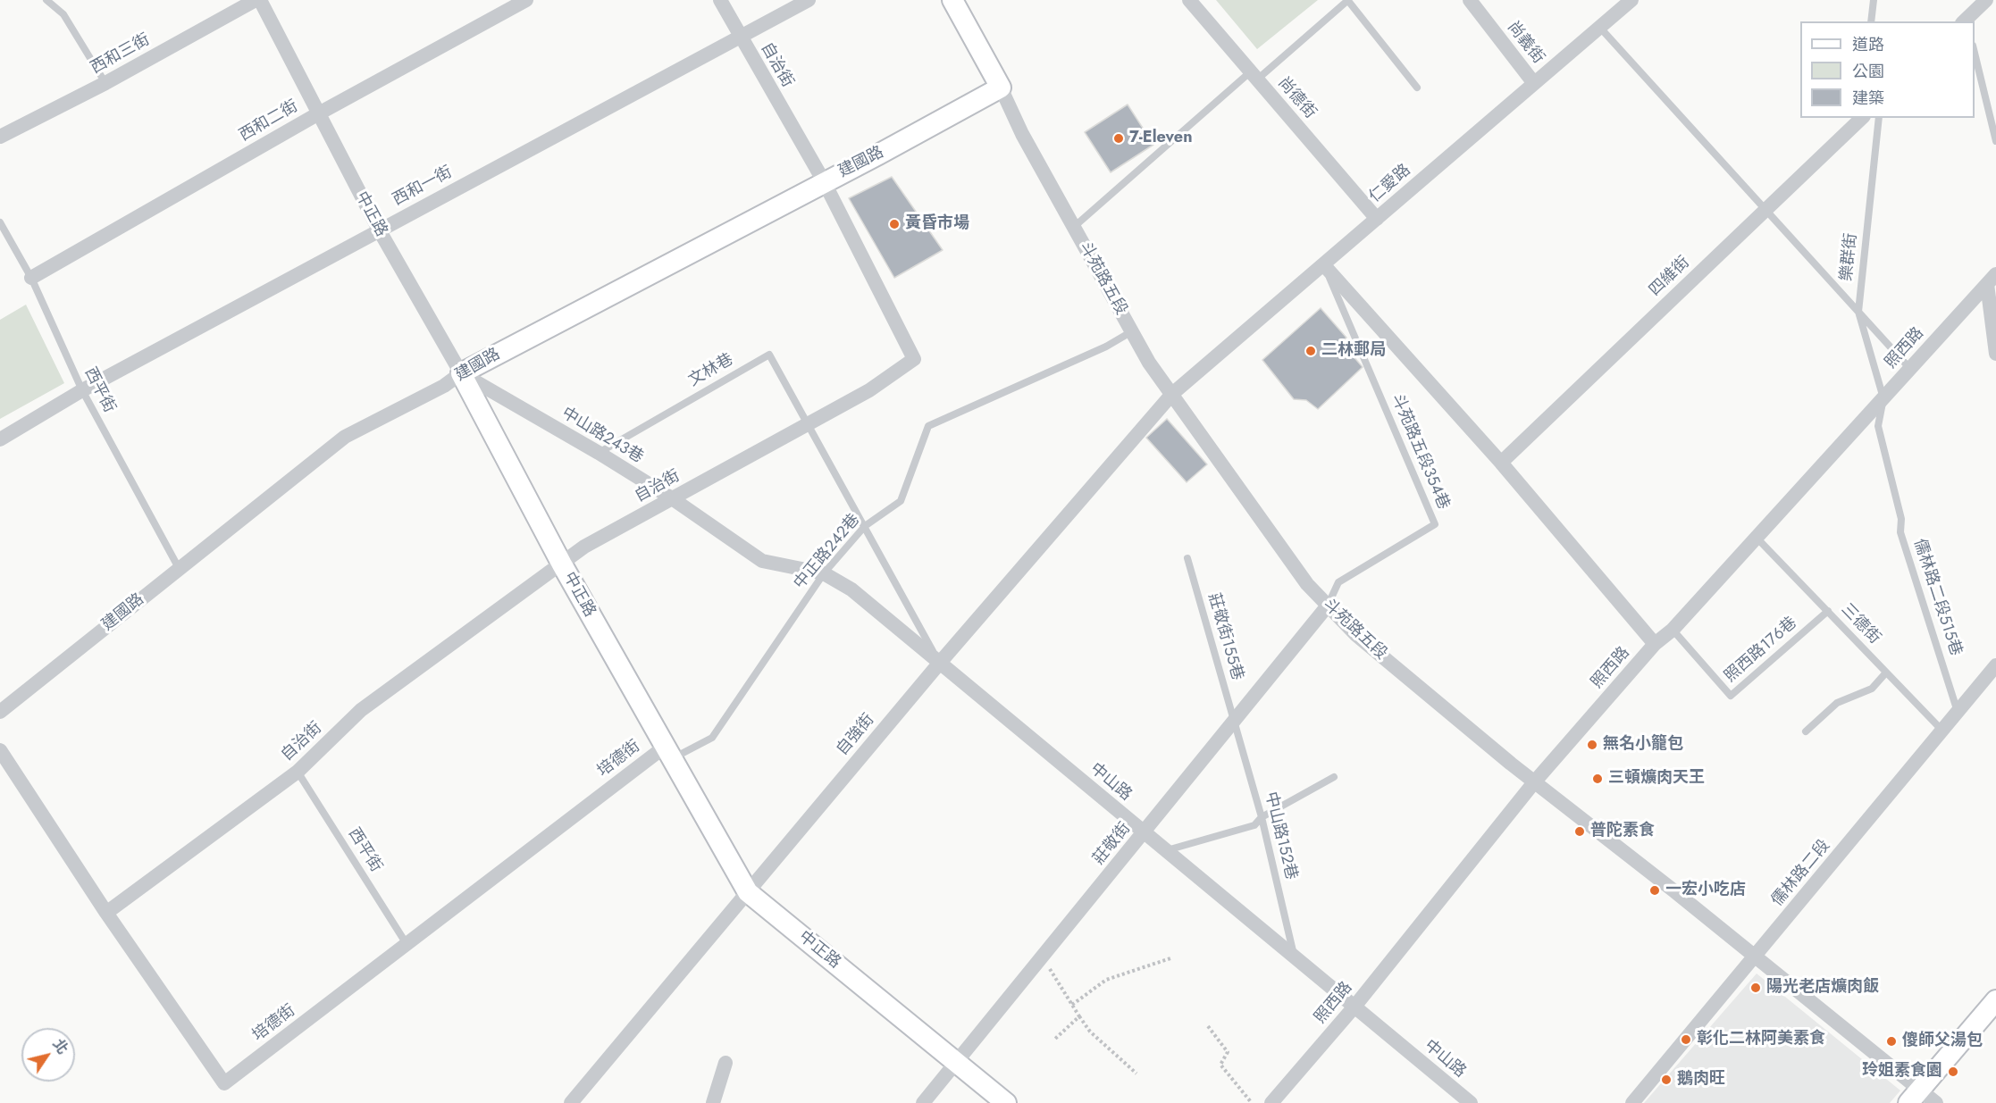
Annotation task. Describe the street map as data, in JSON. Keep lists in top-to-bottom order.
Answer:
{
  "streets": {
    "main road": ["建國路", "中正路", "斗苑路五段"],
    "street": [
      "尚義街",
      "西和三街",
      "自治街",
      "尚德街",
      "西和二街",
      "仁愛路",
      "西和一街",
      "四維街",
      "照西路",
      "中山路243巷",
      "自強街",
      "培德街",
      "中山路",
      "莊敬街",
      "儒林路二段"
    ],
    "lane": [
      "樂群街",
      "文林巷",
      "西平街",
      "斗苑路五段354巷",
      "中正路242巷",
      "儒林路二段515巷",
      "三德街",
      "莊敬街155巷",
      "照西路176巷",
      "中山路152巷"
    ]
  },
  "crossings": [
    ["尚義街", "仁愛路"],
    ["自治街", "建國路"],
    ["自治街", "西和一街"],
    ["自治街", "中正路"],
    ["自治街", "文林巷"],
    ["自治街", "西平街"],
    ["自治街", "中山路243巷"],
    ["自治街", "培德街"],
    ["自治街", "中山路"],
    ["尚德街", "仁愛路"],
    ["西和二街", "中正路"],
    ["西和二街", "西平街"],
    ["建國路", "中正路"],
    ["建國路", "斗苑路五段"],
    ["建國路", "西平街"],
    ["建國路", "中山路243巷"],
    ["仁愛路", "斗苑路五段"],
    ["仁愛路", "斗苑路五段354巷"],
    ["仁愛路", "自強街"],
    ["西和一街", "中正路"],
    ["西和一街", "西平街"],
    ["中正路", "中山路243巷"],
    ["中正路", "中正路242巷"],
    ["中正路", "自強街"],
    ["中正路", "培德街"],
    ["中正路", "莊敬街"],
    ["樂群街", "照西路"],
    ["樂群街", "儒林路二段515巷"],
    ["斗苑路五段", "照西路"],
    ["斗苑路五段", "斗苑路五段354巷"],
    ["斗苑路五段", "中正路242巷"],
    ["斗苑路五段", "自強街"],
    ["斗苑路五段", "莊敬街"],
    ["斗苑路五段", "儒林路二段"],
    ["照西路", "儒林路二段515巷"],
    ["照西路", "三德街"],
    ["照西路", "照西路176巷"],
    ["照西路", "中山路"],
    ["文林巷", "中山路243巷"],
    ["文林巷", "中山路"],
    ["西平街", "培德街"],
    ["中山路243巷", "中正路242巷"],
    ["中山路243巷", "自強街"],
    ["中山路243巷", "中山路"],
    ["斗苑路五段354巷", "莊敬街"],
    ["中正路242巷", "培德街"],
    ["中正路242巷", "中山路"],
    ["儒林路二段515巷", "儒林路二段"],
    ["三德街", "照西路176巷"],
    ["三德街", "儒林路二段"],
    ["莊敬街155巷", "中山路152巷"],
    ["莊敬街155巷", "莊敬街"],
    ["自強街", "中山路"],
    ["中山路", "中山路152巷"],
    ["中山路", "莊敬街"],
    ["中山路152巷", "莊敬街"]
  ],
  "places": [
    "7-Eleven",
    "黃昏市場",
    "二林郵局",
    "無名小籠包",
    "三頓爌肉天王",
    "普陀素食",
    "一宏小吃店",
    "陽光老店爌肉飯",
    "彰化二林阿美素食",
    "傻師父湯包",
    "玲姐素食園",
    "鵝肉旺"
  ],
  "legend": ["道路", "公園", "建築"],
  "north": "top right"
}
